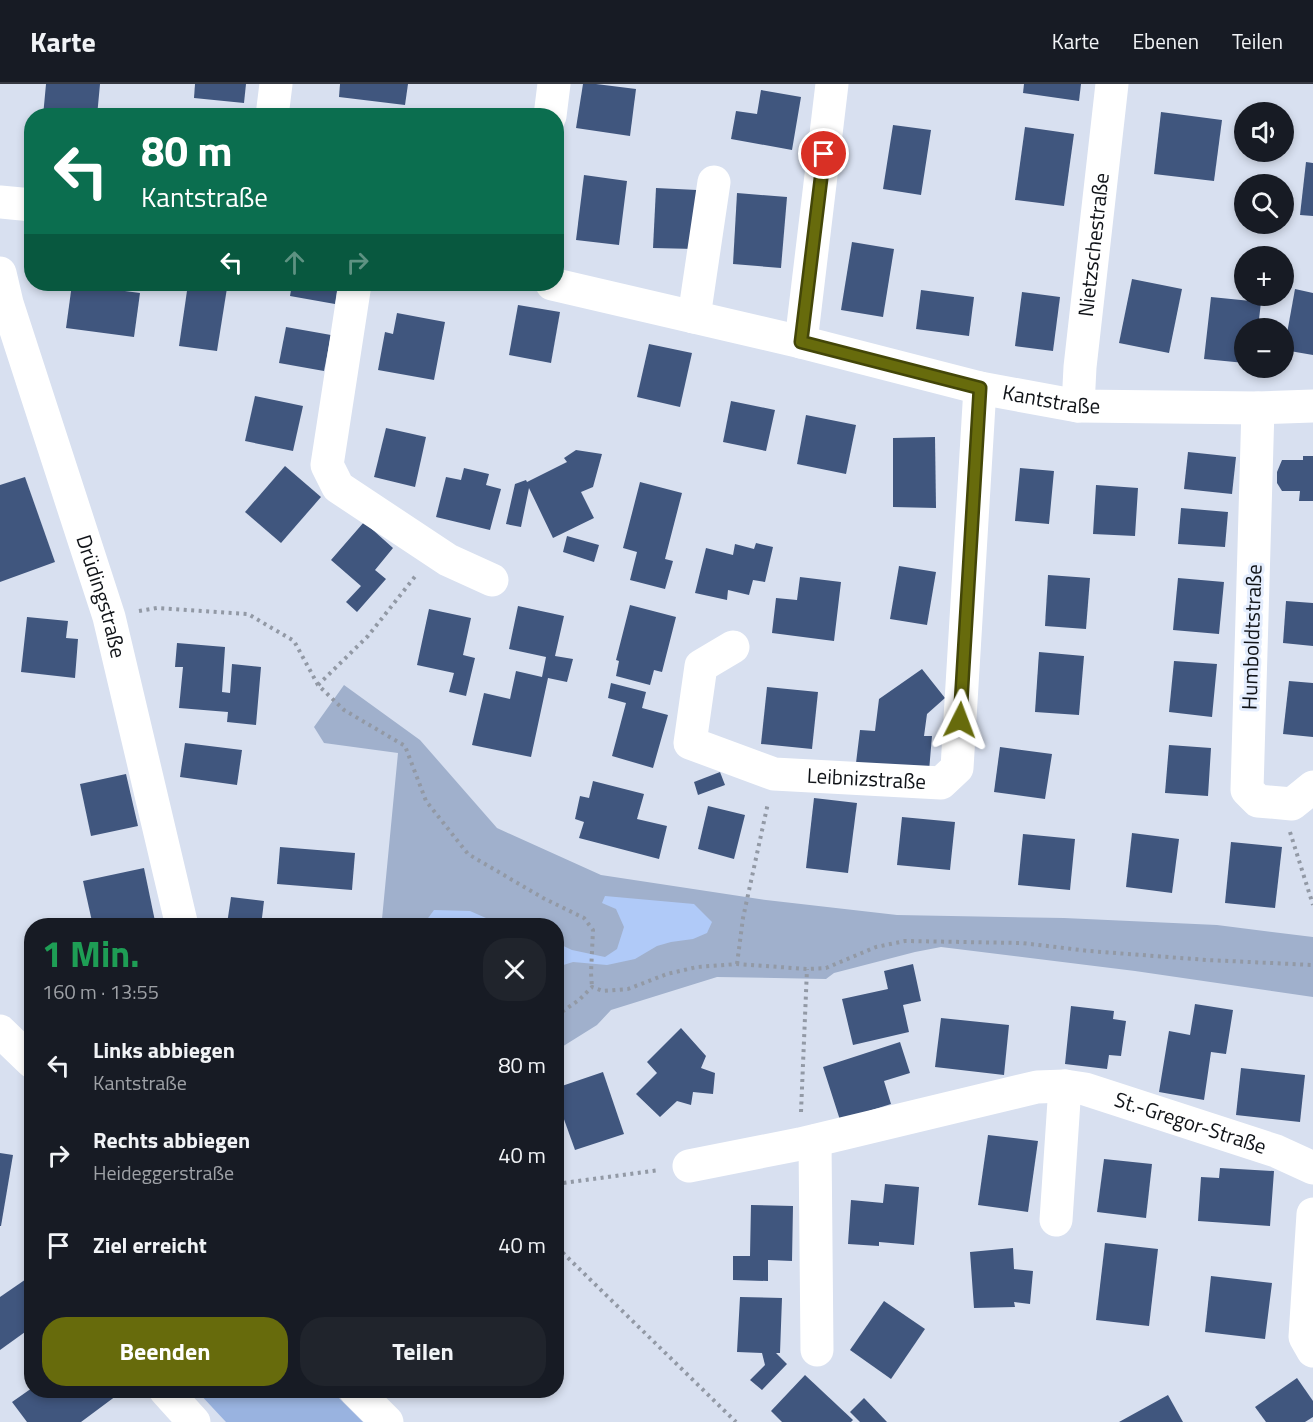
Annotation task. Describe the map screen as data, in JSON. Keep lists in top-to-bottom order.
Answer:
{
  "streets": {
    "street": [
      "Nietzschestraße",
      "Kantstraße",
      "Drüdingstraße",
      "Humboldtstraße",
      "Leibnizstraße",
      "St.-Gregor-Straße"
    ]
  },
  "crossings": [
    ["Nietzschestraße", "Kantstraße"],
    ["Kantstraße", "Humboldtstraße"],
    ["Kantstraße", "Leibnizstraße"]
  ],
  "page": {
    "header": "Karte",
    "nav": ["Karte", "Ebenen", "Teilen"],
    "map_buttons": ["+", "−"],
    "turn": ["80 m", "Kantstraße"],
    "heading": ["1 Min.", "160 m · 13:55"],
    "list": [
      {
        "name": "Links abbiegen",
        "note": "Kantstraße",
        "value": "80 m"
      },
      {
        "name": "Rechts abbiegen",
        "note": "Heideggerstraße",
        "value": "40 m"
      },
      {
        "name": "Ziel erreicht",
        "value": "40 m"
      }
    ],
    "buttons": ["Beenden", "Teilen"]
  }
}
